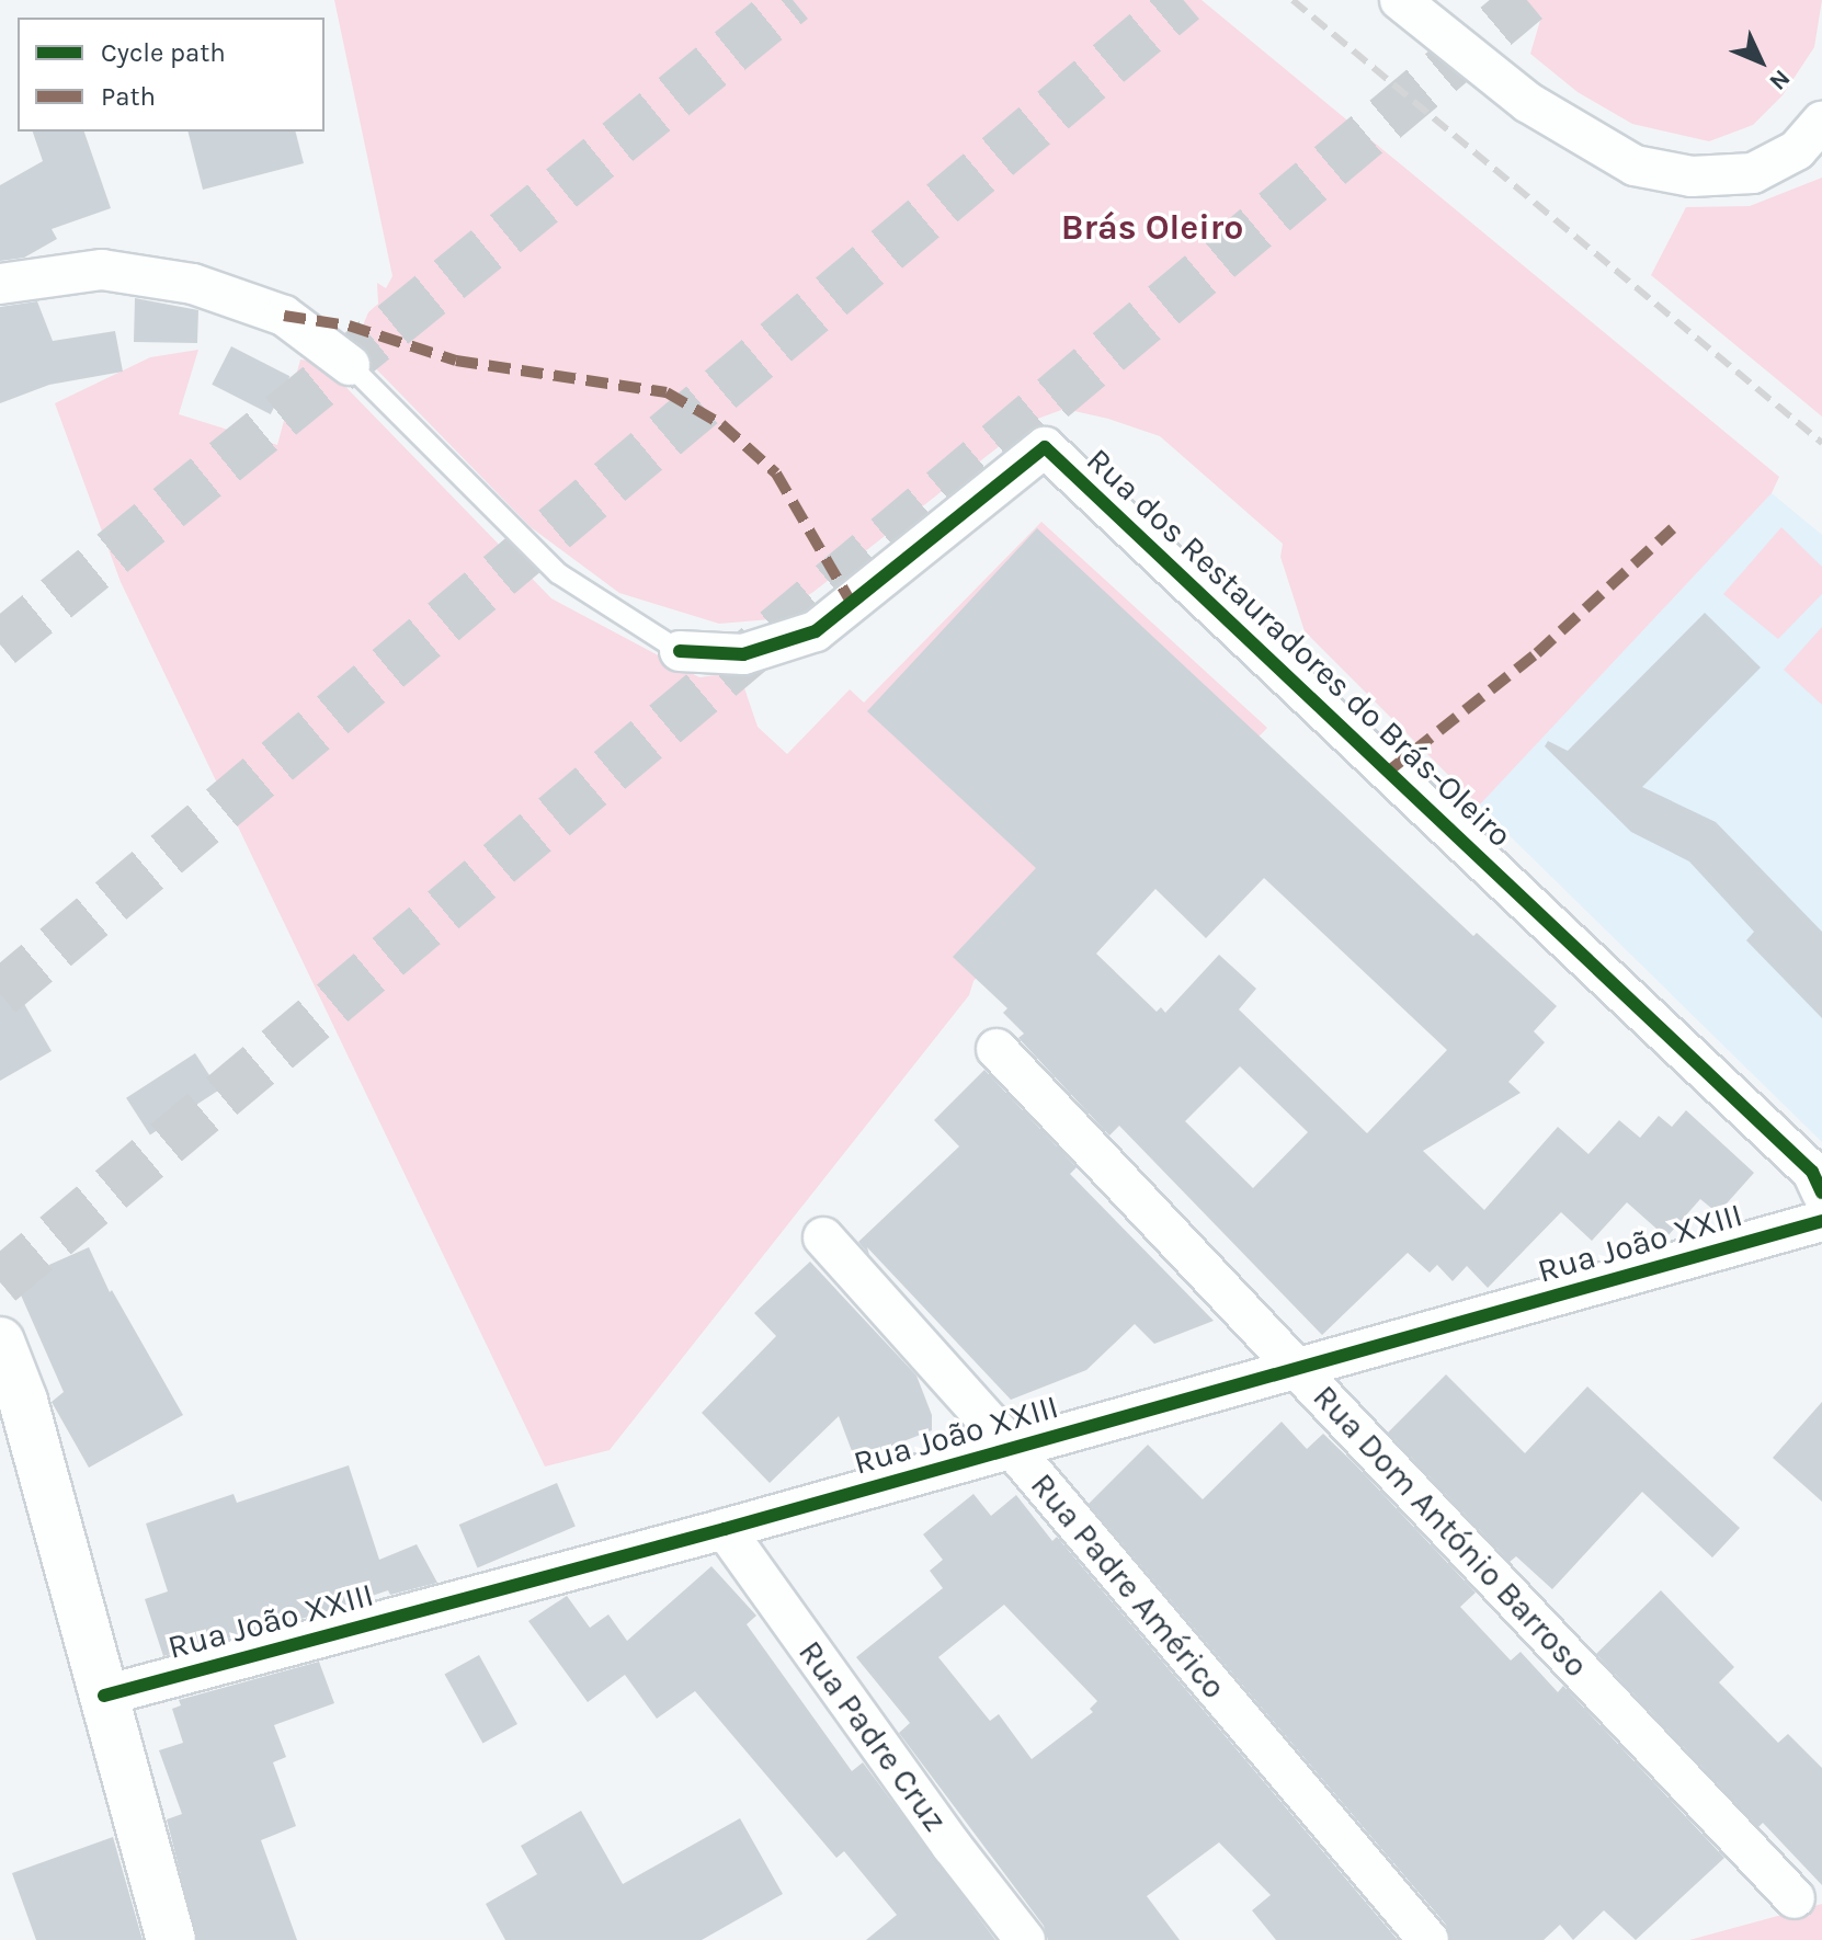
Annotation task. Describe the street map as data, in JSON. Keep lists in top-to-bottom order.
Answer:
{
  "streets": {
    "street": [
      "Rua dos Restauradores do Brás-Oleiro",
      "Rua João XXIII",
      "Rua Dom António Barroso",
      "Rua Padre Américo",
      "Rua Padre Cruz"
    ]
  },
  "crossings": [
    ["Rua João XXIII", "Rua Dom António Barroso"],
    ["Rua João XXIII", "Rua Padre Américo"],
    ["Rua João XXIII", "Rua Padre Cruz"]
  ],
  "districts": ["Brás Oleiro"],
  "legend": ["Cycle path", "Path"],
  "north": "bottom right"
}
